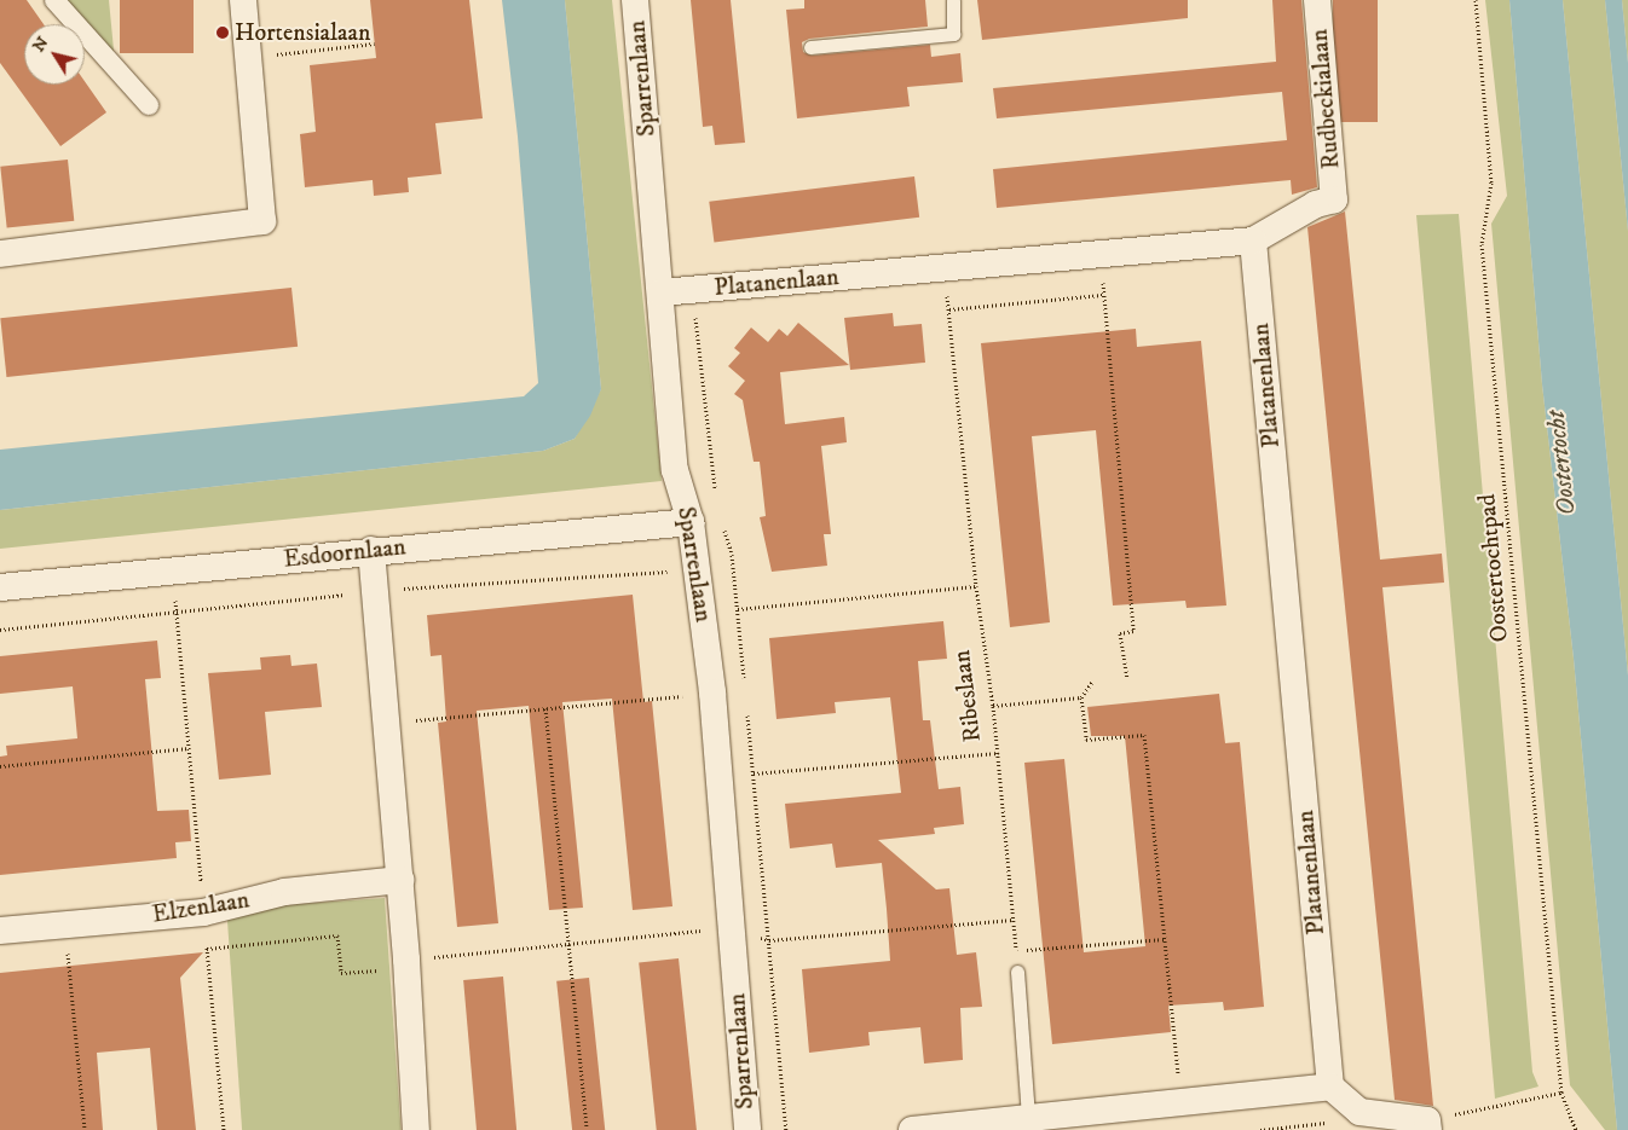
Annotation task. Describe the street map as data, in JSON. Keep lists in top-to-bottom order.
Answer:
{
  "streets": {
    "street": [
      "Sparrenlaan",
      "Rudbeckialaan",
      "Platanenlaan",
      "Esdoornlaan",
      "Elzenlaan"
    ],
    "path": ["Oostertochtpad", "Ribeslaan"]
  },
  "crossings": [
    ["Sparrenlaan", "Platanenlaan"],
    ["Sparrenlaan", "Esdoornlaan"],
    ["Rudbeckialaan", "Platanenlaan"],
    ["Platanenlaan", "Ribeslaan"]
  ],
  "water": ["Oostertocht"],
  "places": ["Hortensialaan"],
  "north": "top left"
}
